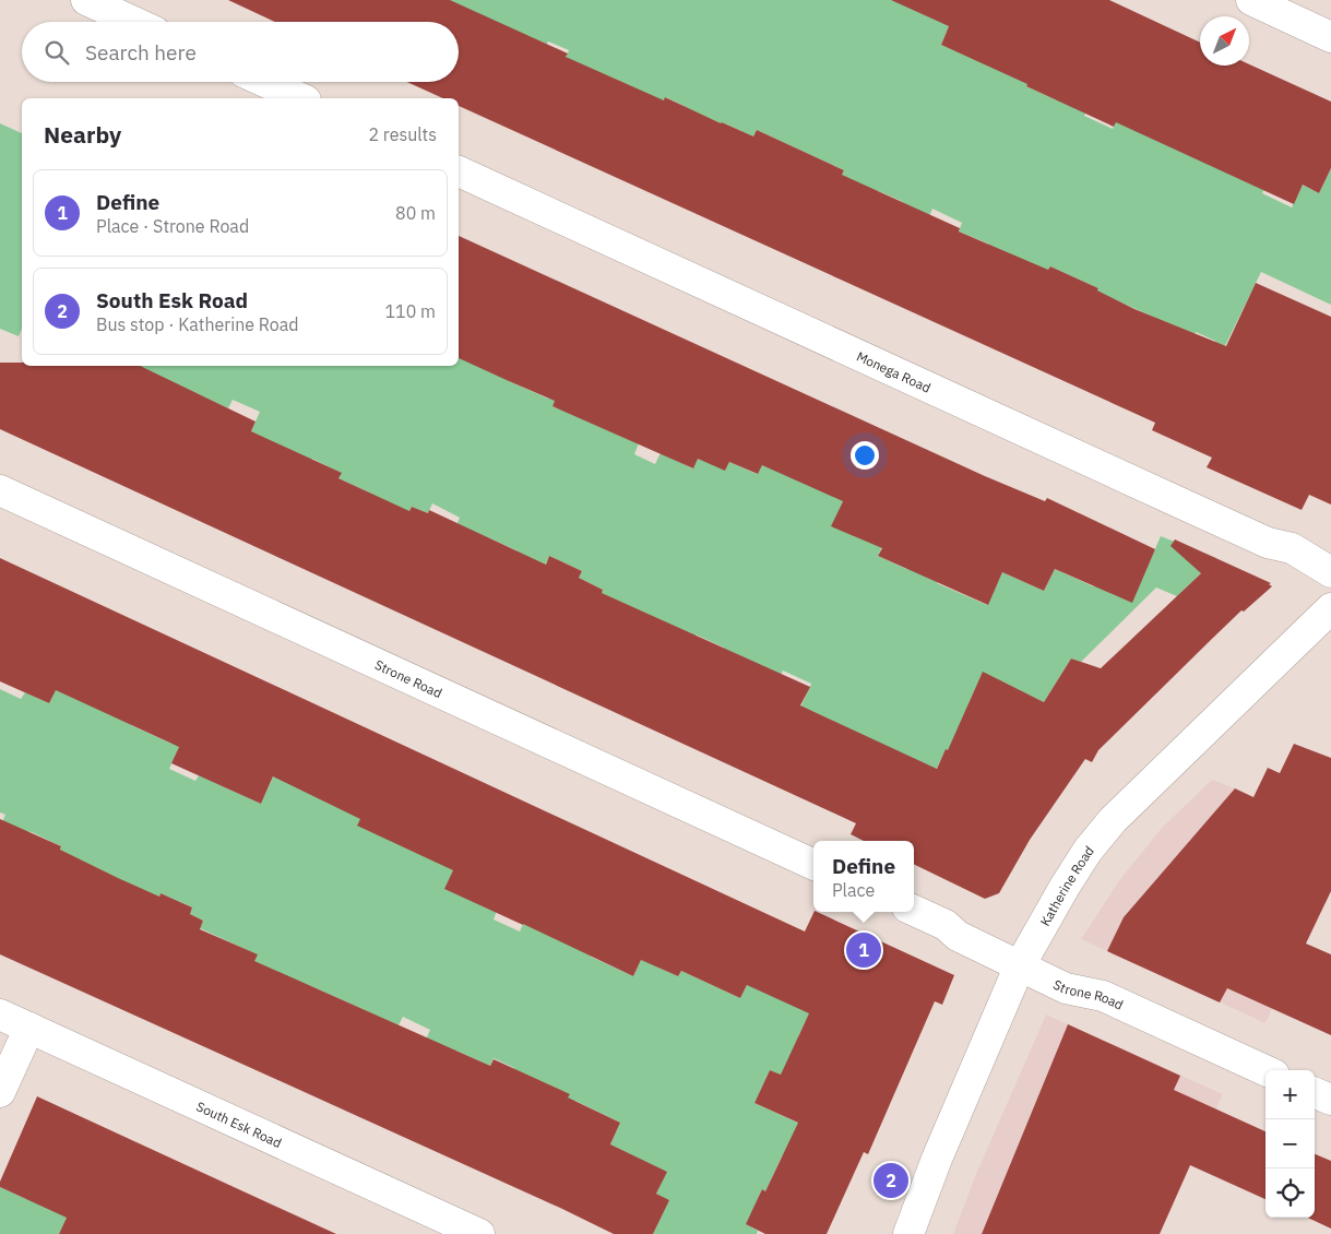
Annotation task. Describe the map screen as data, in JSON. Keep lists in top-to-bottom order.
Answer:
{
  "streets": {
    "street": [
      "Monega Road",
      "Strone Road",
      "Katherine Road",
      "South Esk Road"
    ]
  },
  "crossings": [
    ["Strone Road", "Katherine Road"]
  ],
  "north": "top right",
  "page": {
    "search": "Search here",
    "heading": ["Nearby", "2 results"],
    "list": [
      {
        "mark": "1",
        "name": "Define",
        "note": "Place · Strone Road",
        "value": "80 m"
      },
      {
        "mark": "2",
        "name": "South Esk Road",
        "note": "Bus stop · Katherine Road",
        "value": "110 m"
      }
    ],
    "popup": ["Define", "Place"],
    "pins": ["1", "2"],
    "map_buttons": ["+", "−"]
  }
}
